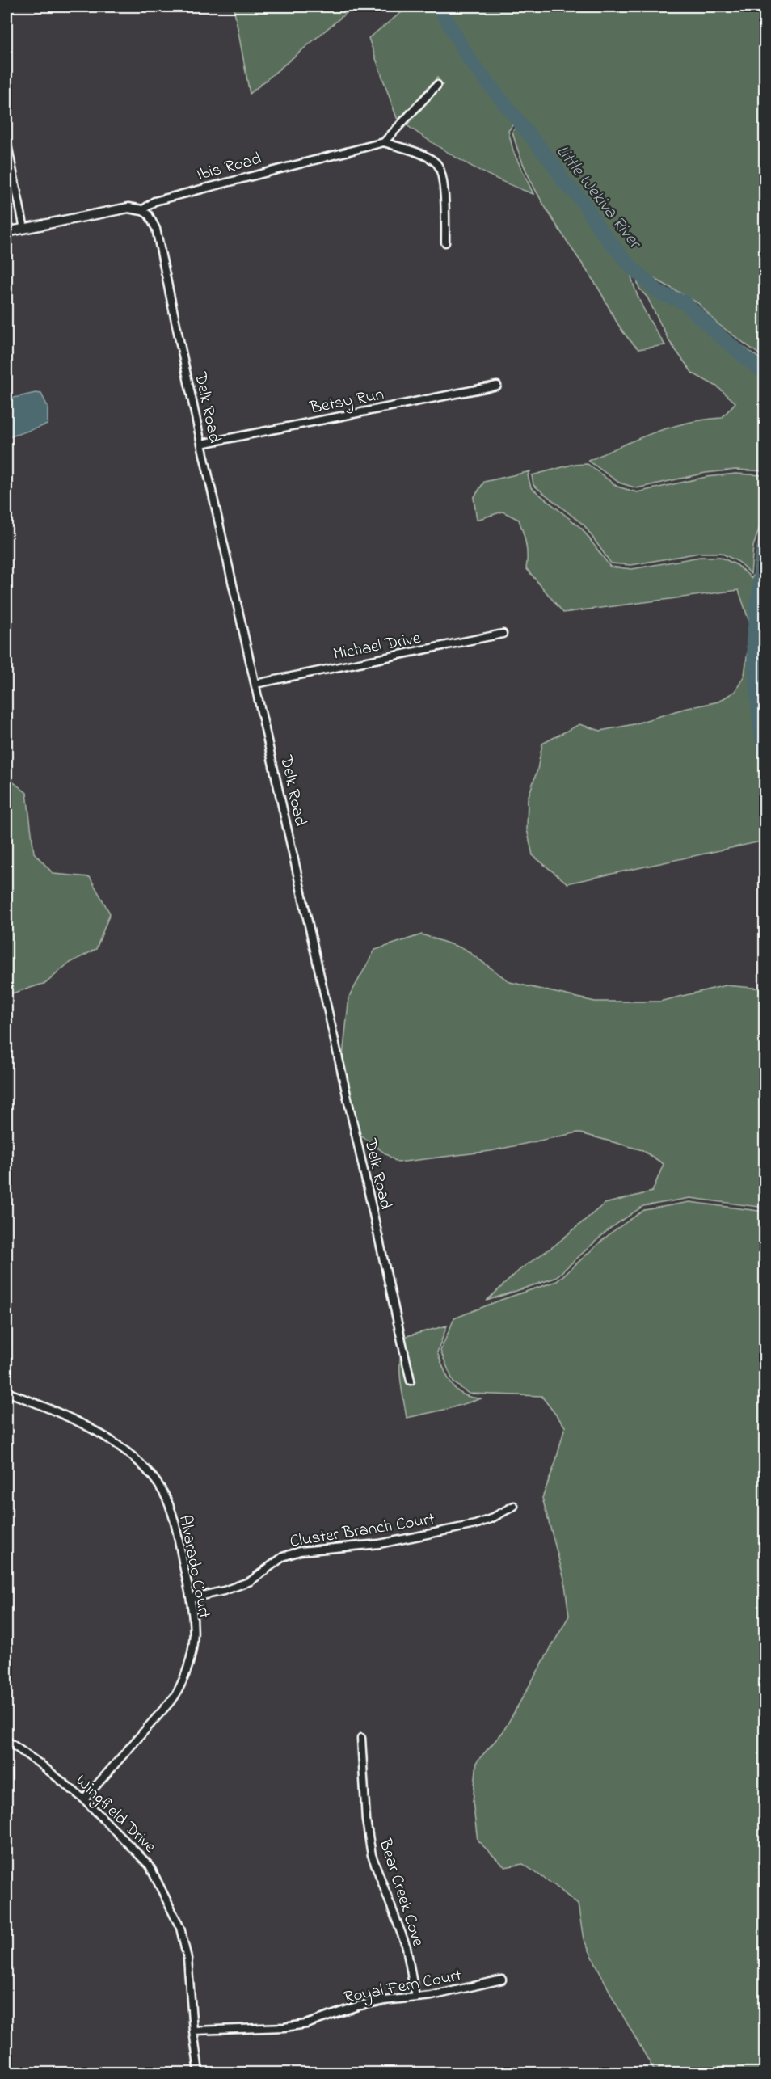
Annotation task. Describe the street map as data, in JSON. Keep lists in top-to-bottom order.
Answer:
{
  "streets": {
    "street": [
      "Ibis Road",
      "Betsy Run",
      "Delk Road",
      "Michael Drive",
      "Cluster Branch Court",
      "Alvarado Court",
      "Wingfield Drive",
      "Bear Creek Cove",
      "Royal Fern Court"
    ]
  },
  "crossings": [
    ["Ibis Road", "Delk Road"],
    ["Betsy Run", "Delk Road"],
    ["Delk Road", "Michael Drive"],
    ["Cluster Branch Court", "Alvarado Court"],
    ["Alvarado Court", "Wingfield Drive"],
    ["Wingfield Drive", "Royal Fern Court"],
    ["Bear Creek Cove", "Royal Fern Court"]
  ],
  "water": ["Little Wekiva River"]
}
